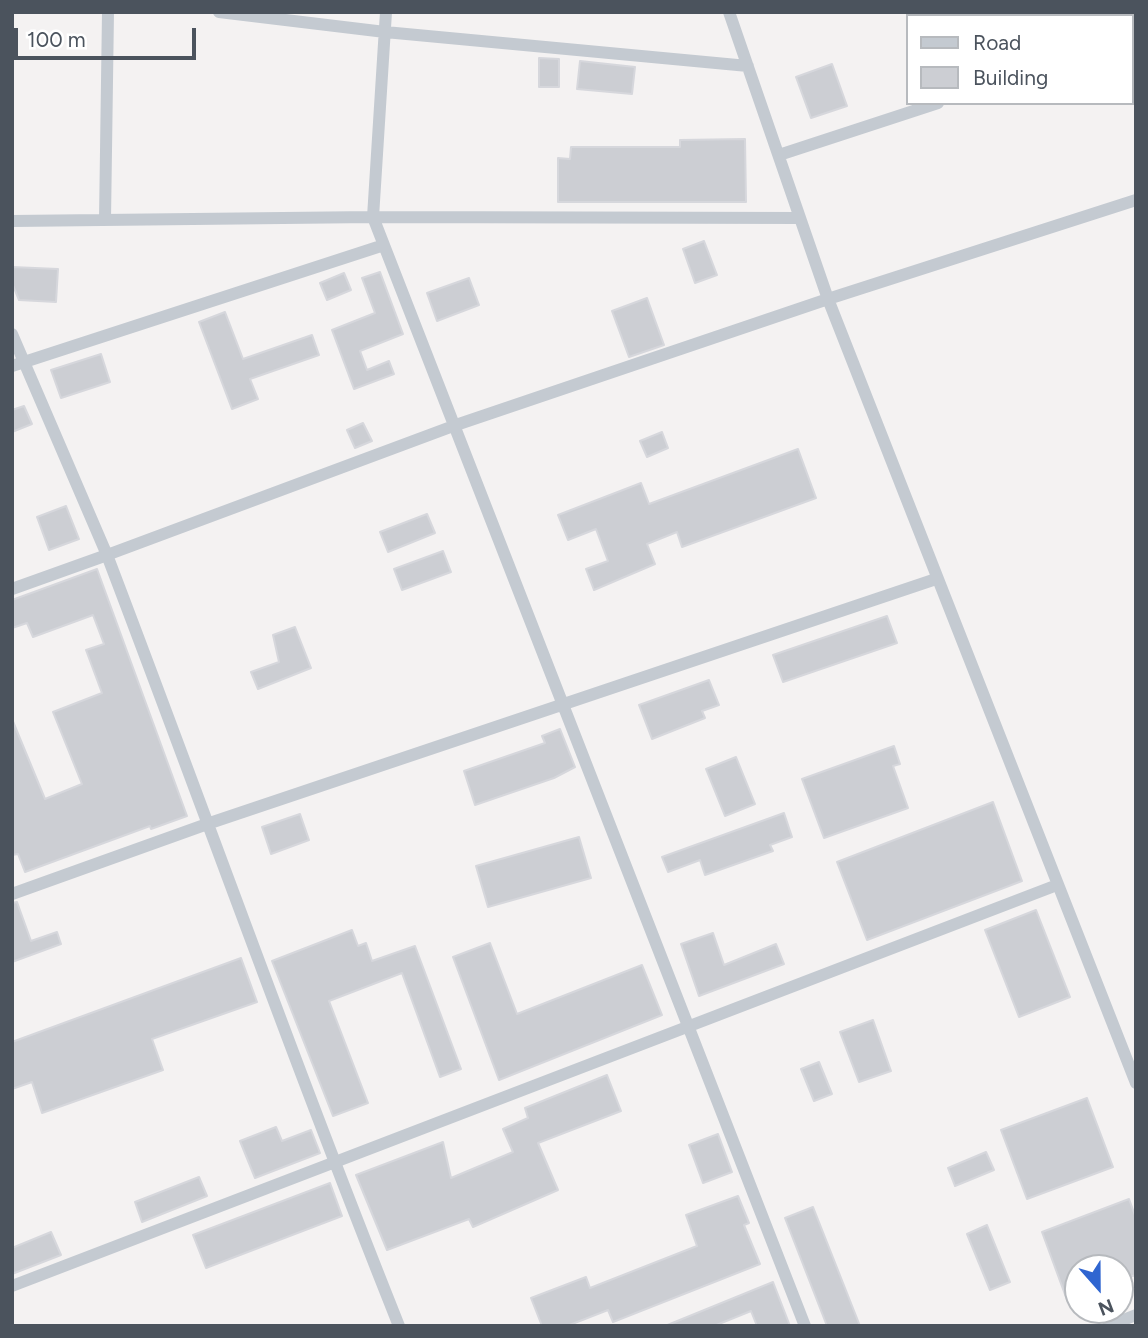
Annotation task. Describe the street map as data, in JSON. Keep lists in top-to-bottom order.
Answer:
{
  "legend": ["Road", "Building"],
  "scale_bar": "100 m",
  "north": "bottom"
}
